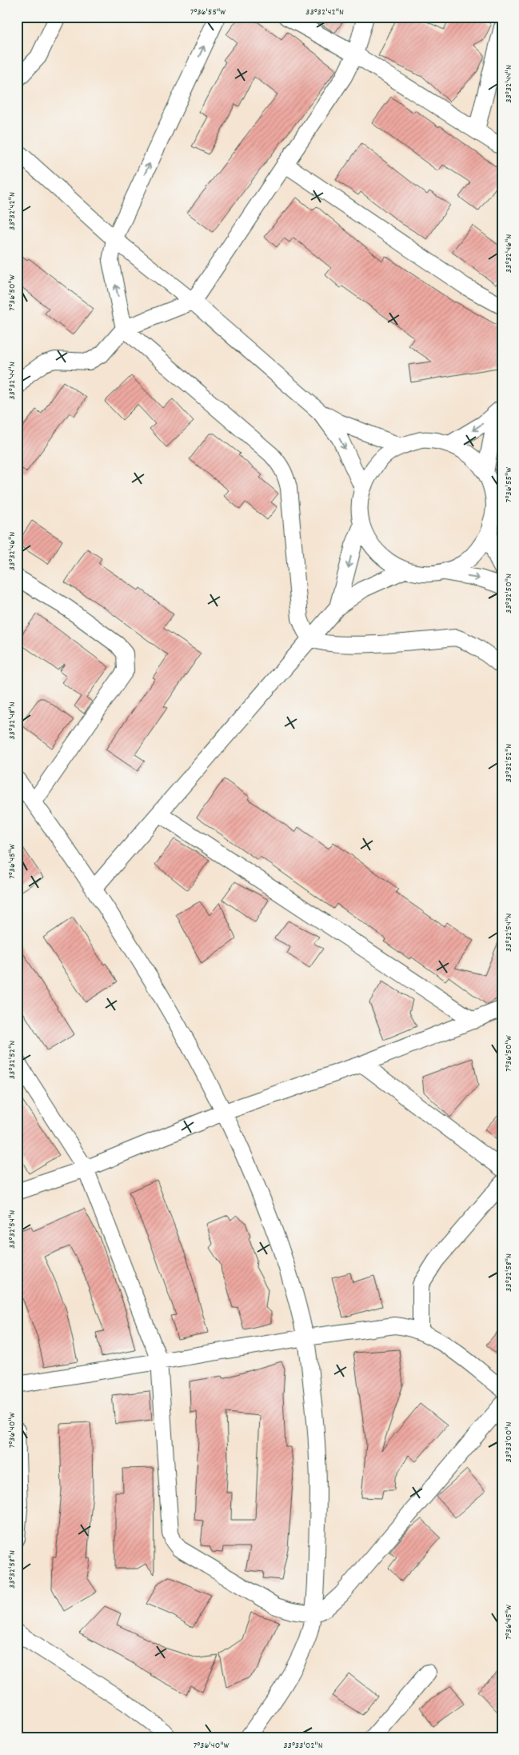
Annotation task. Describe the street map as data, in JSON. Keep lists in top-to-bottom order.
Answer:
{
  "coordinates": [
    "7°36'55\"W",
    "33°32'42\"N",
    "33°32'44\"N",
    "33°32'46\"N",
    "7°36'50\"W",
    "33°32'50\"N",
    "33°32'48\"N",
    "33°32'52\"N",
    "7°36'45\"W",
    "33°32'54\"N",
    "33°32'58\"N",
    "7°36'40\"W",
    "33°33'00\"N",
    "33°33'02\"N"
  ]
}
